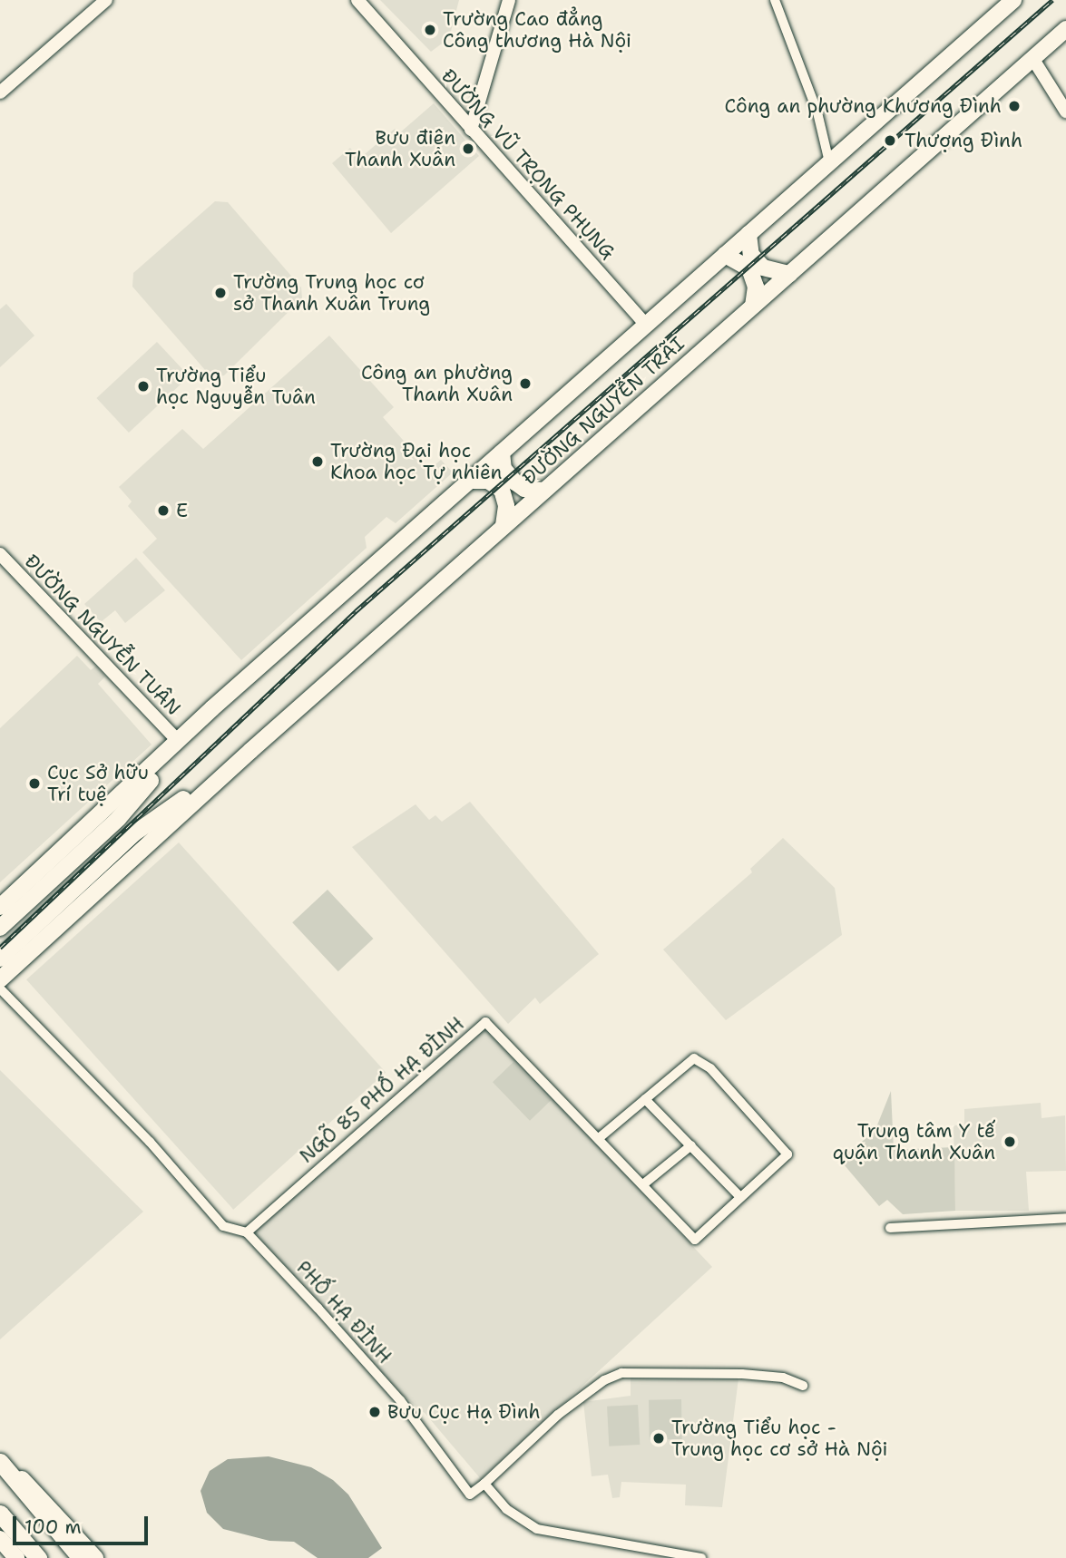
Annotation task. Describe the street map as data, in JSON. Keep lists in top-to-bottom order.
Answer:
{
  "streets": {
    "main road": ["ĐƯỜNG NGUYỄN TRÃI"],
    "street": [
      "ĐƯỜNG VŨ TRỌNG PHỤNG",
      "ĐƯỜNG NGUYỄN TUÂN",
      "NGÕ 85 PHỐ HẠ ĐÌNH",
      "PHỐ HẠ ĐÌNH"
    ]
  },
  "crossings": [
    ["ĐƯỜNG VŨ TRỌNG PHỤNG", "ĐƯỜNG NGUYỄN TRÃI"],
    ["ĐƯỜNG NGUYỄN TRÃI", "ĐƯỜNG NGUYỄN TUÂN"],
    ["NGÕ 85 PHỐ HẠ ĐÌNH", "PHỐ HẠ ĐÌNH"]
  ],
  "places": [
    "Trường Cao đẳng Công thương Hà Nội",
    "Công an phường Khương Đình",
    "Thượng Đình",
    "Bưu điện Thanh Xuân",
    "Trường Trung học cơ sở Thanh Xuân Trung",
    "Công an phường Thanh Xuân",
    "Trường Tiểu học Nguyễn Tuân",
    "Trường Đại học Khoa học Tự nhiên",
    "E",
    "Cục Sở hữu Trí tuệ",
    "Trung tâm Y tế quận Thanh Xuân",
    "Bưu Cục Hạ Đình",
    "Trường Tiểu học - Trung học cơ sở Hà Nội"
  ],
  "scale_bar": "100 m"
}
